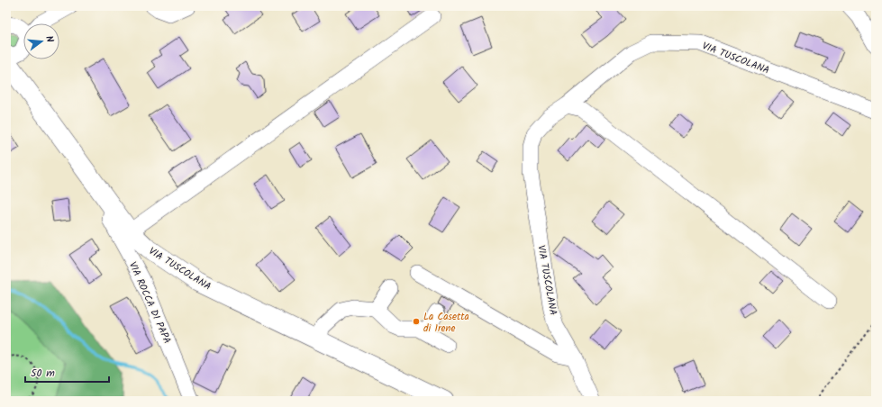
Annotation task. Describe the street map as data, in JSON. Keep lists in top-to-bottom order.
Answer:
{
  "streets": {
    "main road": ["VIA TUSCOLANA"],
    "street": ["VIA ROCCA DI PAPA"]
  },
  "crossings": [
    ["VIA TUSCOLANA", "VIA ROCCA DI PAPA"]
  ],
  "places": ["La Casetta di Irene"],
  "scale_bar": "50 m",
  "north": "right"
}
